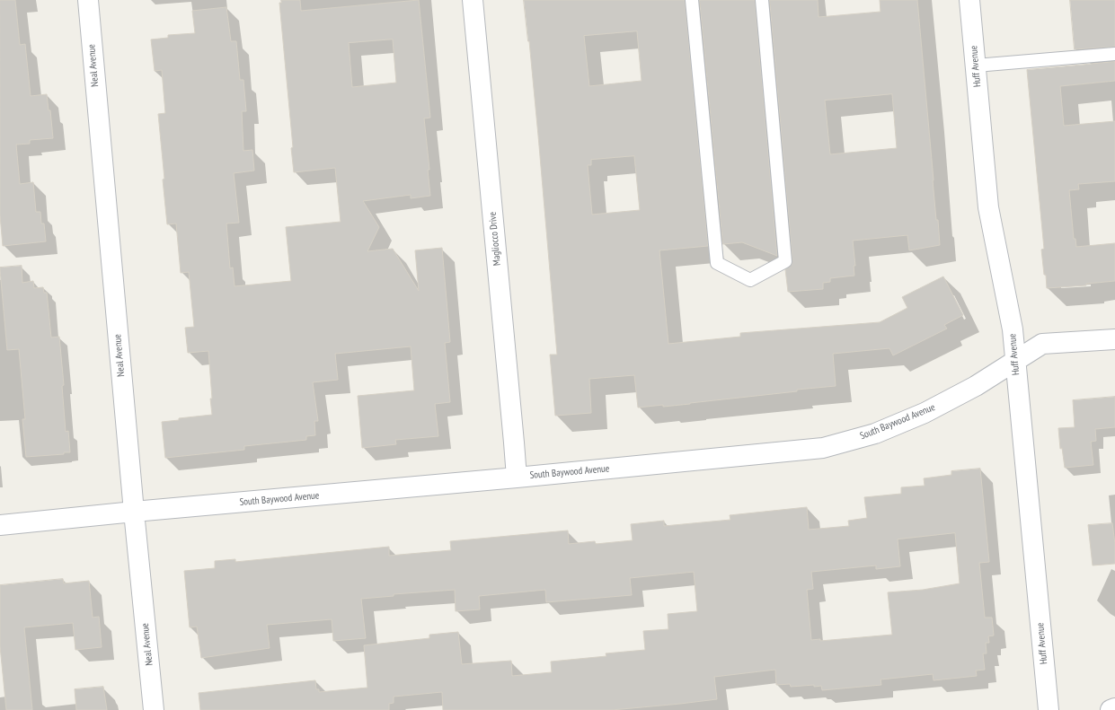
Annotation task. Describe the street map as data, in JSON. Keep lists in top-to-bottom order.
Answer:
{
  "streets": {
    "street": [
      "Neal Avenue",
      "Huff Avenue",
      "Magliocco Drive",
      "South Baywood Avenue"
    ]
  },
  "crossings": [
    ["Neal Avenue", "South Baywood Avenue"],
    ["Huff Avenue", "South Baywood Avenue"],
    ["Magliocco Drive", "South Baywood Avenue"]
  ]
}
